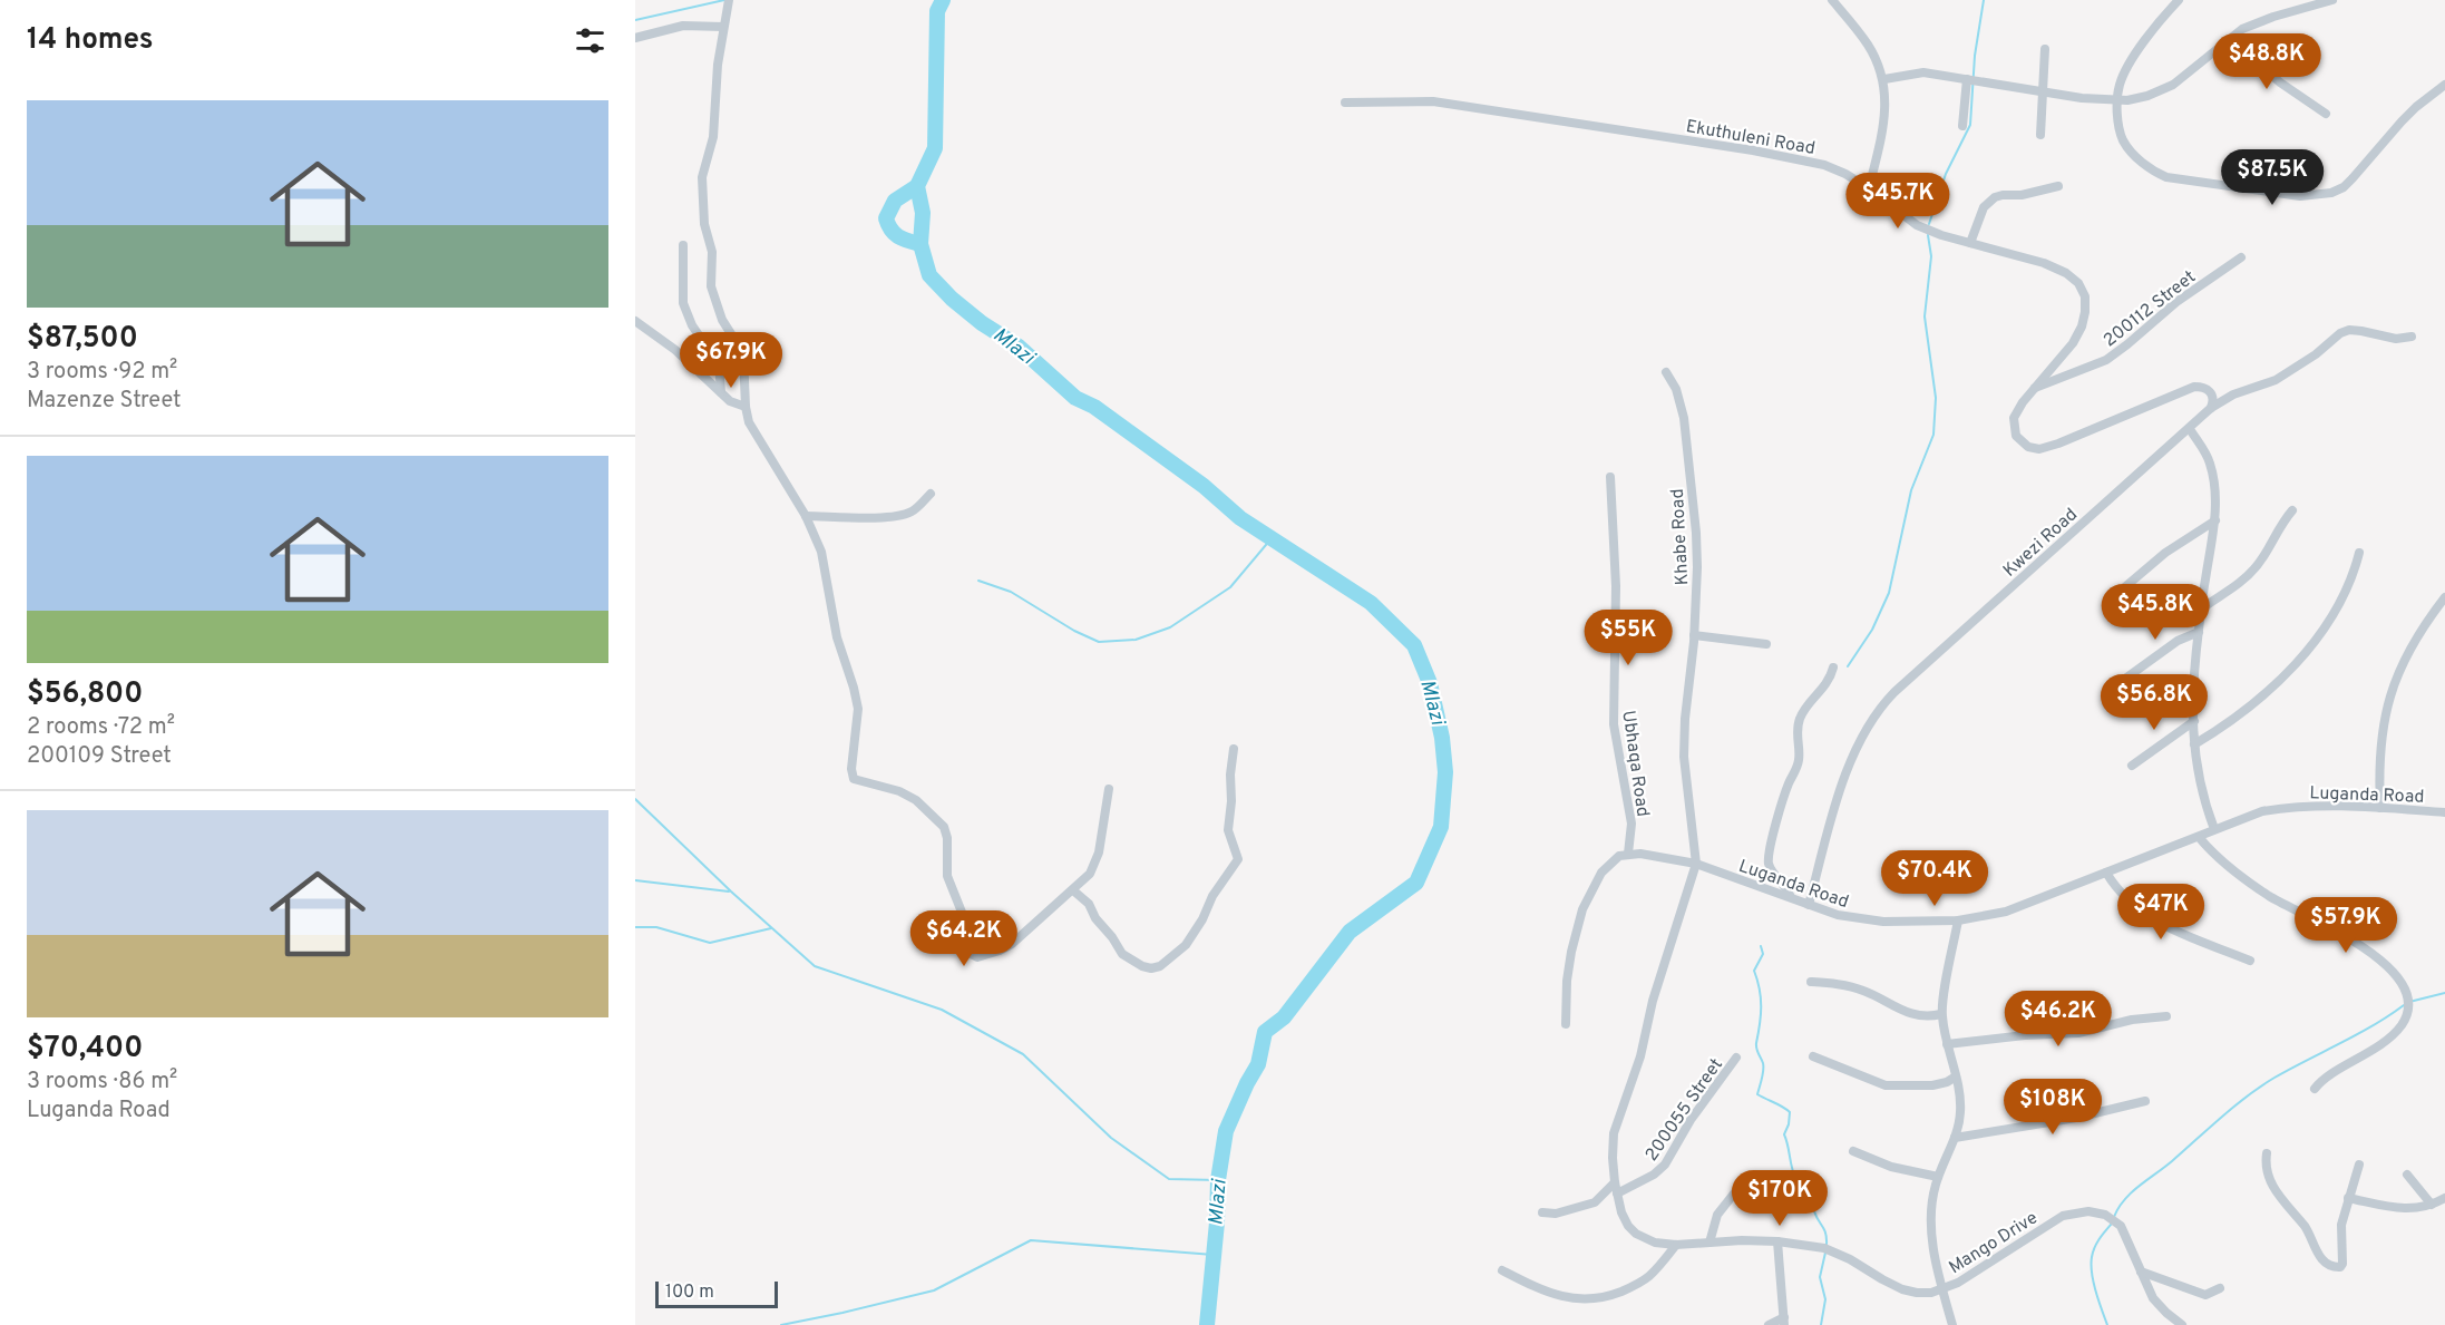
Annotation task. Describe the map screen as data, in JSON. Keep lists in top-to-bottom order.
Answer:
{
  "streets": {
    "street": [
      "Ekuthuleni Road",
      "200112 Street",
      "Khabe Road",
      "Kwezi Road",
      "Ubhaqa Road",
      "Luganda Road",
      "200055 Street",
      "Mango Drive"
    ]
  },
  "crossings": [
    ["Ekuthuleni Road", "200112 Street"],
    ["Ekuthuleni Road", "Kwezi Road"],
    ["Khabe Road", "Luganda Road"],
    ["Khabe Road", "Mango Drive"],
    ["Kwezi Road", "Luganda Road"],
    ["Ubhaqa Road", "Luganda Road"],
    ["Luganda Road", "Mango Drive"],
    ["200055 Street", "Mango Drive"]
  ],
  "water": ["Mlazi"],
  "scale_bar": "100 m",
  "page": {
    "heading": "14 homes",
    "price": [
      "$48.8K",
      "$87.5K",
      "$45.7K",
      "$67.9K",
      "$45.8K",
      "$55K",
      "$56.8K",
      "$70.4K",
      "$47K",
      "$57.9K",
      "$64.2K",
      "$46.2K",
      "$108K",
      "$170K"
    ],
    "list": [
      {
        "name": "$87,500",
        "note": "3 rooms · 92 m² · Mazenze Street"
      },
      {
        "name": "$56,800",
        "note": "2 rooms · 72 m² · 200109 Street"
      },
      {
        "name": "$70,400",
        "note": "3 rooms · 86 m² · Luganda Road"
      }
    ],
    "scale": "100 m"
  }
}
